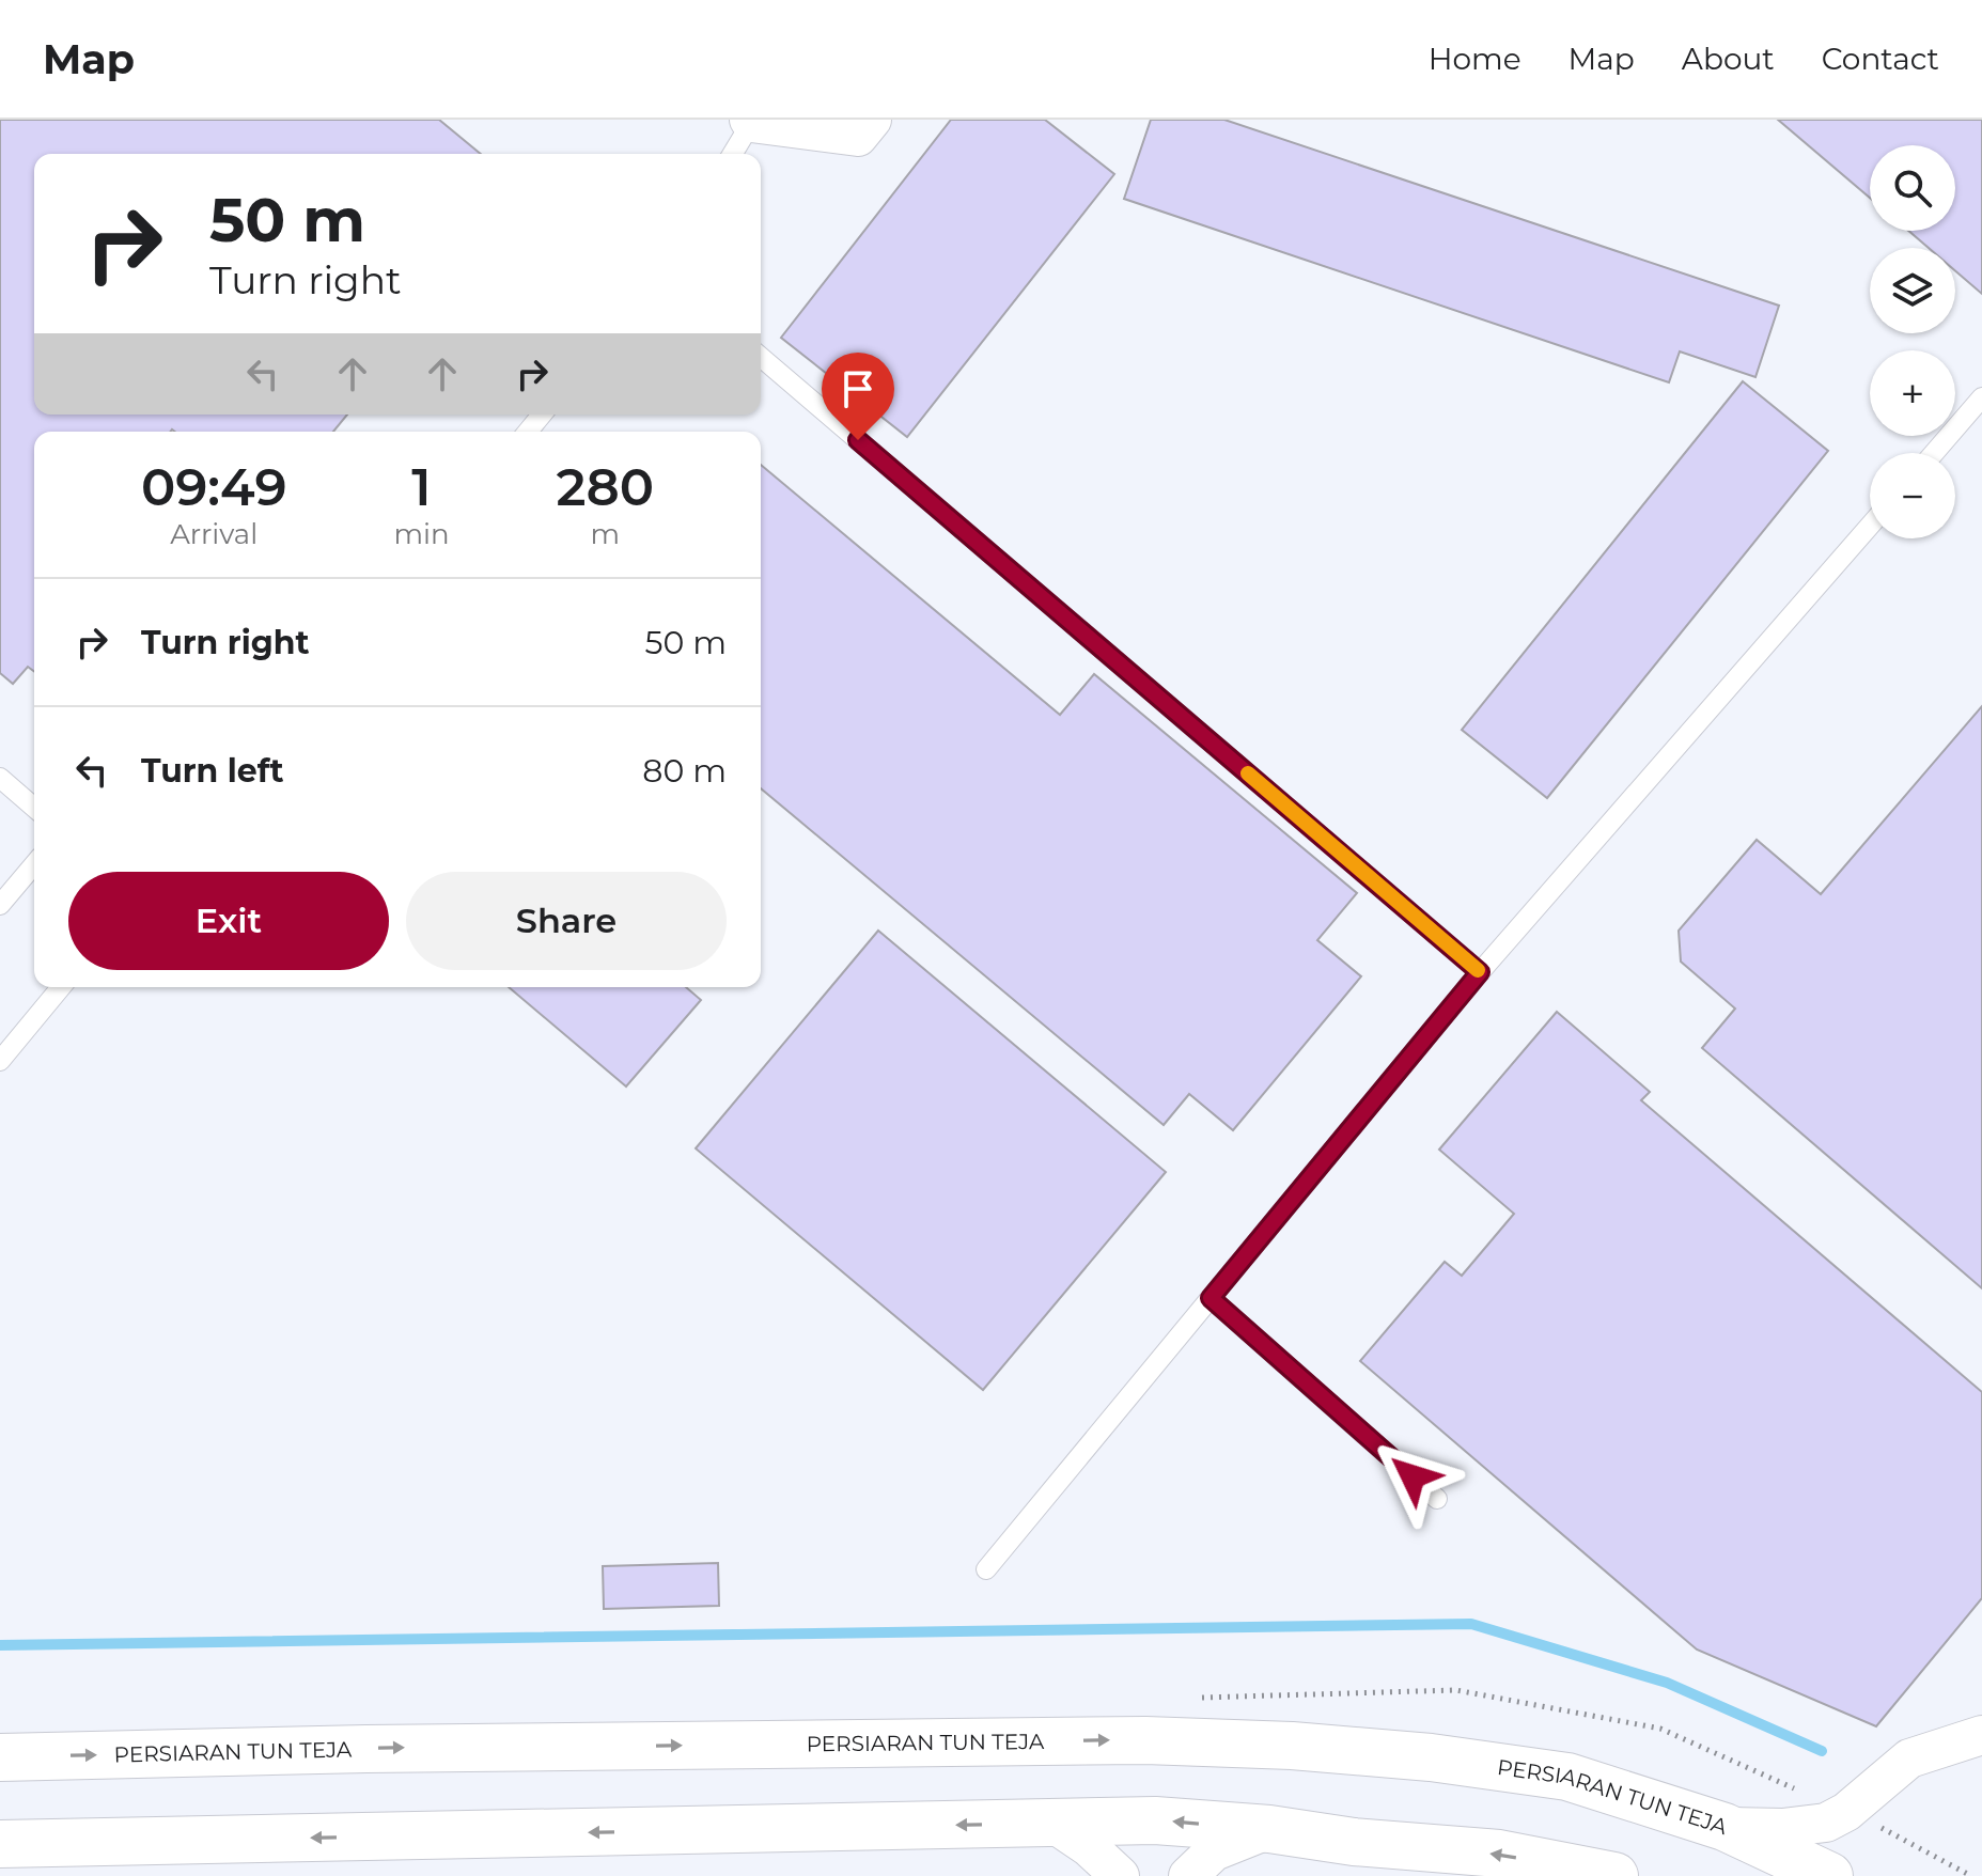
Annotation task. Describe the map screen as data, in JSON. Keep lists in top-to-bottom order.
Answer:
{
  "streets": {
    "main road": ["PERSIARAN TUN TEJA"]
  },
  "page": {
    "header": "Map",
    "nav": [
      "Home",
      "Map",
      "About",
      "Contact"
    ],
    "map_buttons": ["+", "−"],
    "turn": ["50 m", "Turn right"],
    "eta": [
      "09:49",
      "Arrival",
      "1",
      "min",
      "280",
      "m"
    ],
    "list": [
      {
        "name": "Turn right",
        "value": "50 m"
      },
      {
        "name": "Turn left",
        "value": "80 m"
      }
    ],
    "buttons": ["Exit", "Share"]
  }
}
